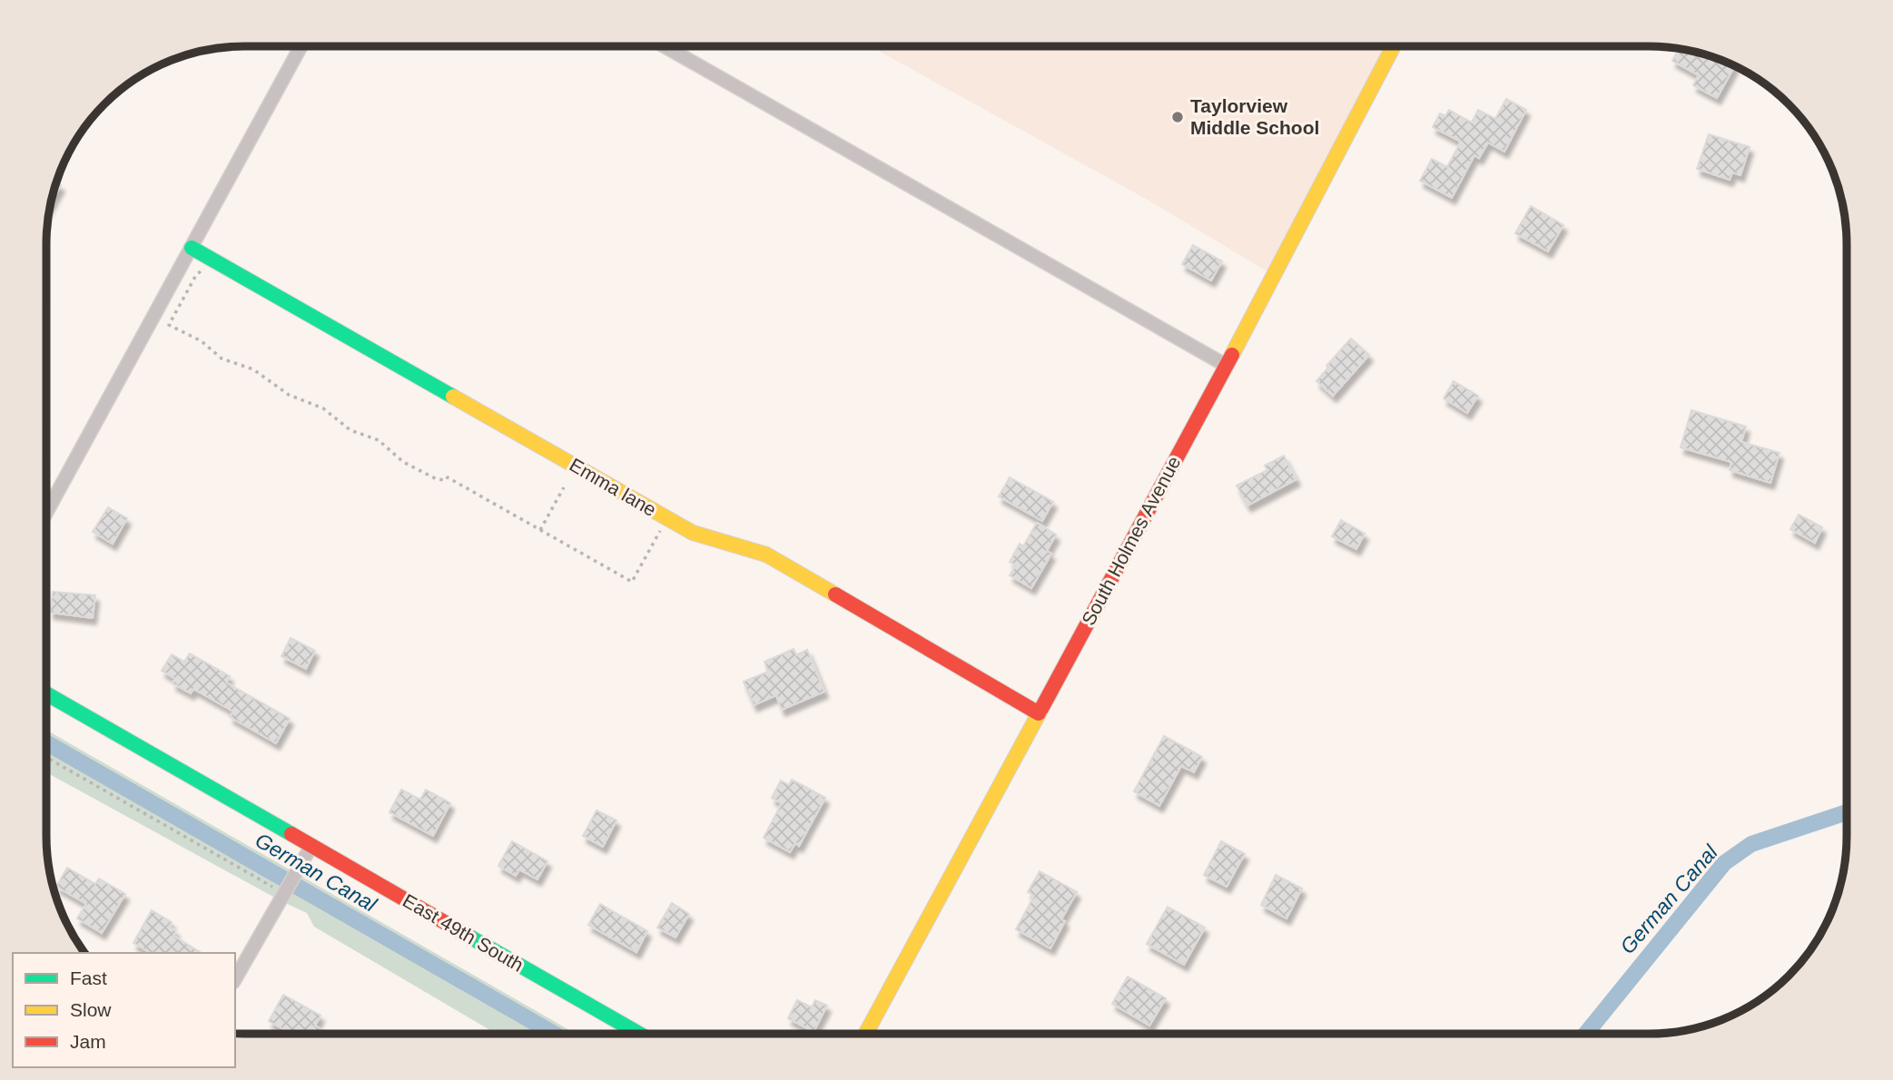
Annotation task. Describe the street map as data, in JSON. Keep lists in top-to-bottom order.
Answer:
{
  "streets": {
    "street": ["Emma lane", "South Holmes Avenue", "East 49th South"]
  },
  "crossings": [
    ["Emma lane", "South Holmes Avenue"]
  ],
  "water": ["German Canal"],
  "places": ["Taylorview Middle School"],
  "legend": ["Fast", "Slow", "Jam"]
}
